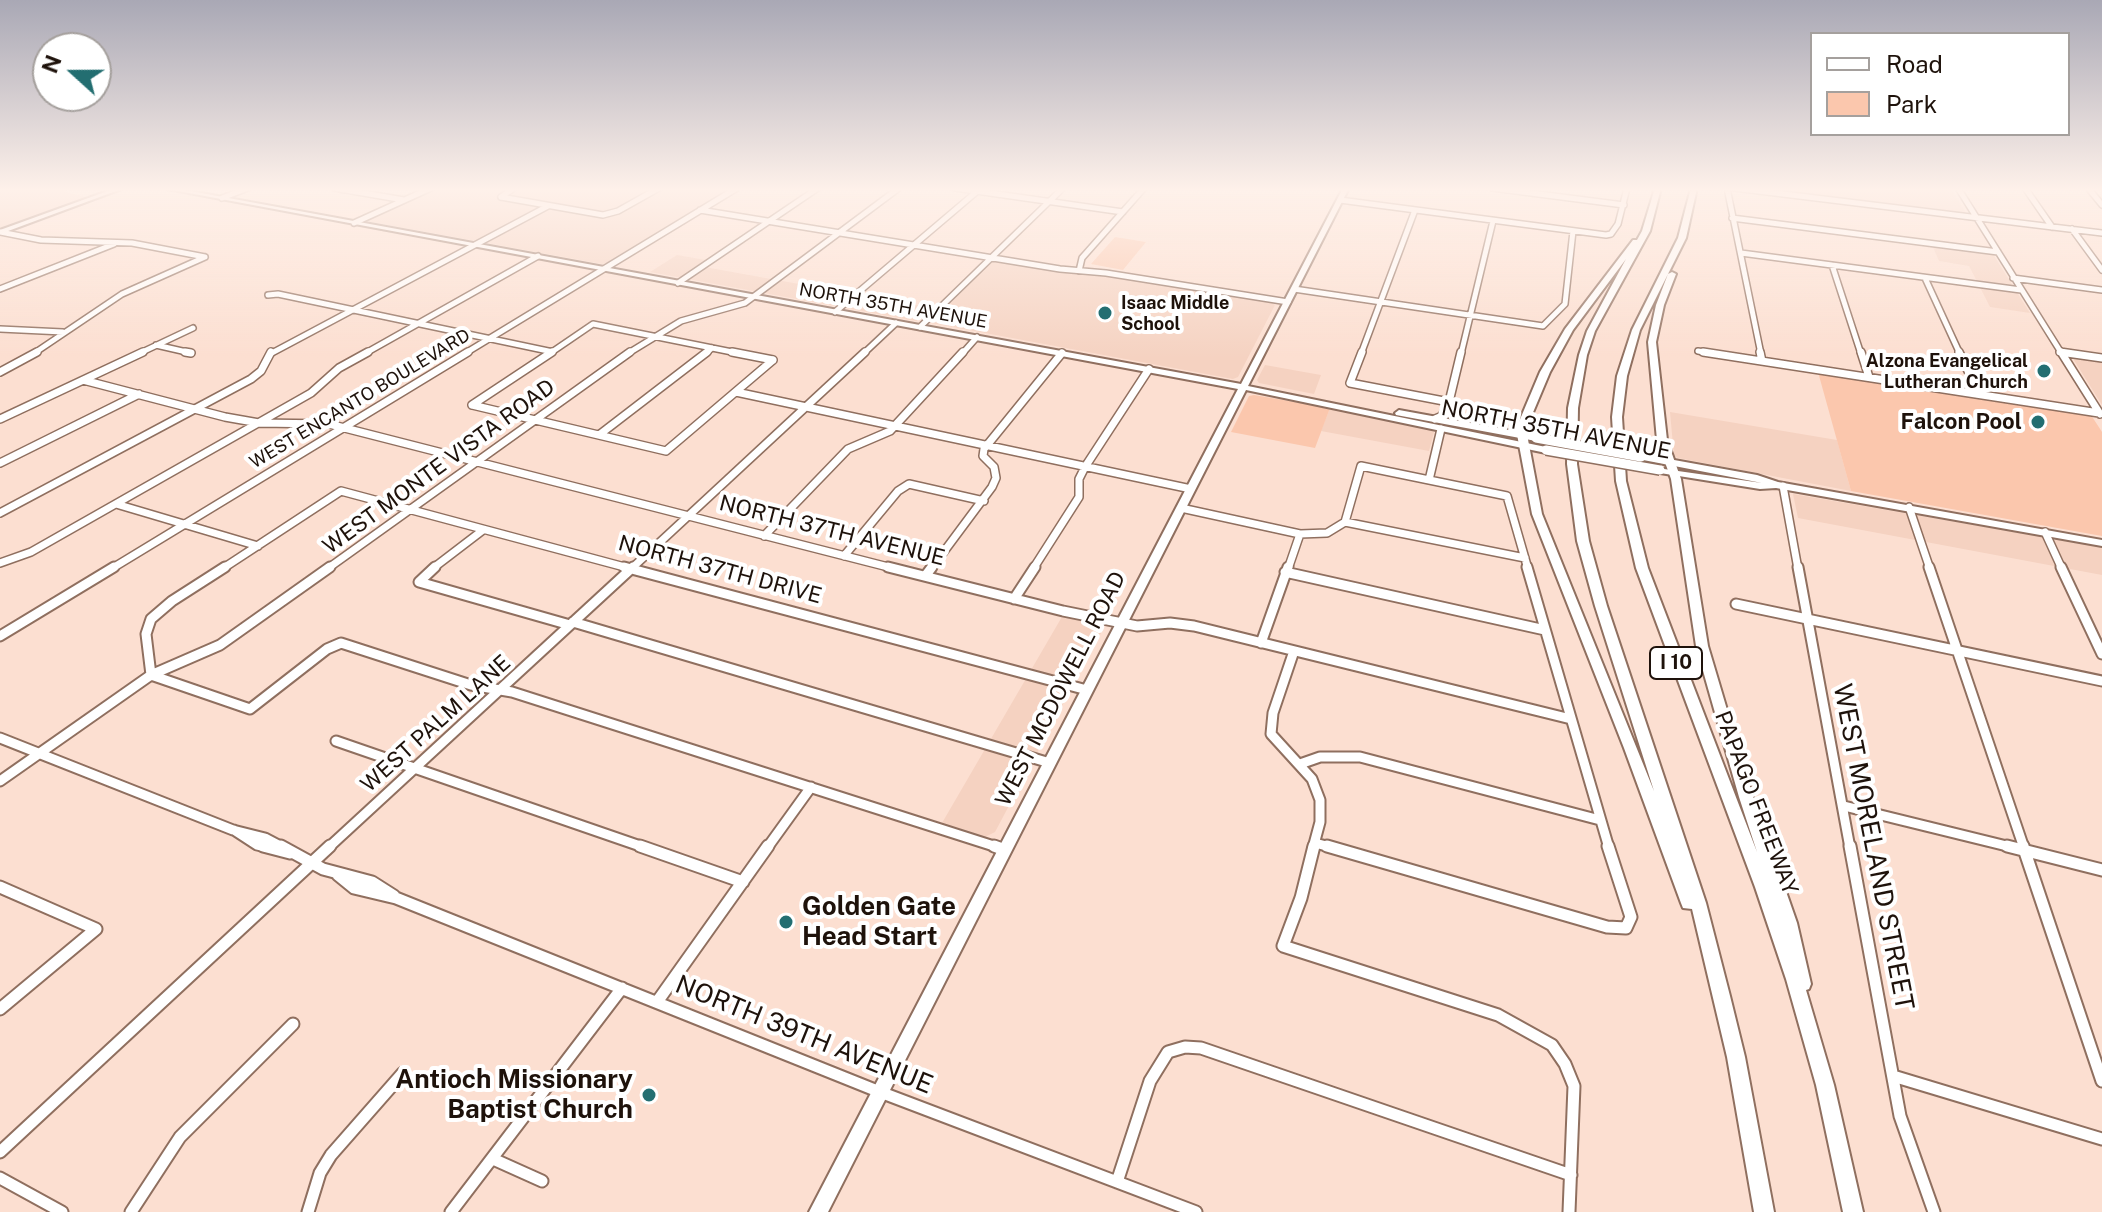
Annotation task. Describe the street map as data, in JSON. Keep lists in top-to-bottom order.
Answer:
{
  "streets": {
    "highway": ["I 10", "PAPAGO FREEWAY"],
    "main road": ["NORTH 35TH AVENUE", "WEST MCDOWELL ROAD"],
    "street": [
      "WEST ENCANTO BOULEVARD",
      "WEST MONTE VISTA ROAD",
      "NORTH 37TH AVENUE",
      "NORTH 37TH DRIVE",
      "WEST PALM LANE",
      "WEST MORELAND STREET",
      "NORTH 39TH AVENUE"
    ]
  },
  "crossings": [
    ["NORTH 35TH AVENUE", "WEST ENCANTO BOULEVARD"],
    ["NORTH 35TH AVENUE", "WEST MONTE VISTA ROAD"],
    ["NORTH 35TH AVENUE", "WEST MCDOWELL ROAD"],
    ["NORTH 35TH AVENUE", "WEST PALM LANE"],
    ["NORTH 35TH AVENUE", "WEST MORELAND STREET"],
    ["WEST ENCANTO BOULEVARD", "NORTH 37TH AVENUE"],
    ["WEST MONTE VISTA ROAD", "NORTH 37TH AVENUE"],
    ["WEST MONTE VISTA ROAD", "NORTH 37TH DRIVE"],
    ["WEST MONTE VISTA ROAD", "NORTH 39TH AVENUE"],
    ["NORTH 37TH AVENUE", "WEST MCDOWELL ROAD"],
    ["NORTH 37TH AVENUE", "WEST PALM LANE"],
    ["NORTH 37TH DRIVE", "WEST MCDOWELL ROAD"],
    ["NORTH 37TH DRIVE", "WEST PALM LANE"],
    ["WEST MCDOWELL ROAD", "NORTH 39TH AVENUE"],
    ["WEST PALM LANE", "NORTH 39TH AVENUE"]
  ],
  "places": [
    "Isaac Middle School",
    "Alzona Evangelical Lutheran Church",
    "Falcon Pool",
    "Golden Gate Head Start",
    "Antioch Missionary Baptist Church"
  ],
  "legend": ["Road", "Park"],
  "north": "left"
}
